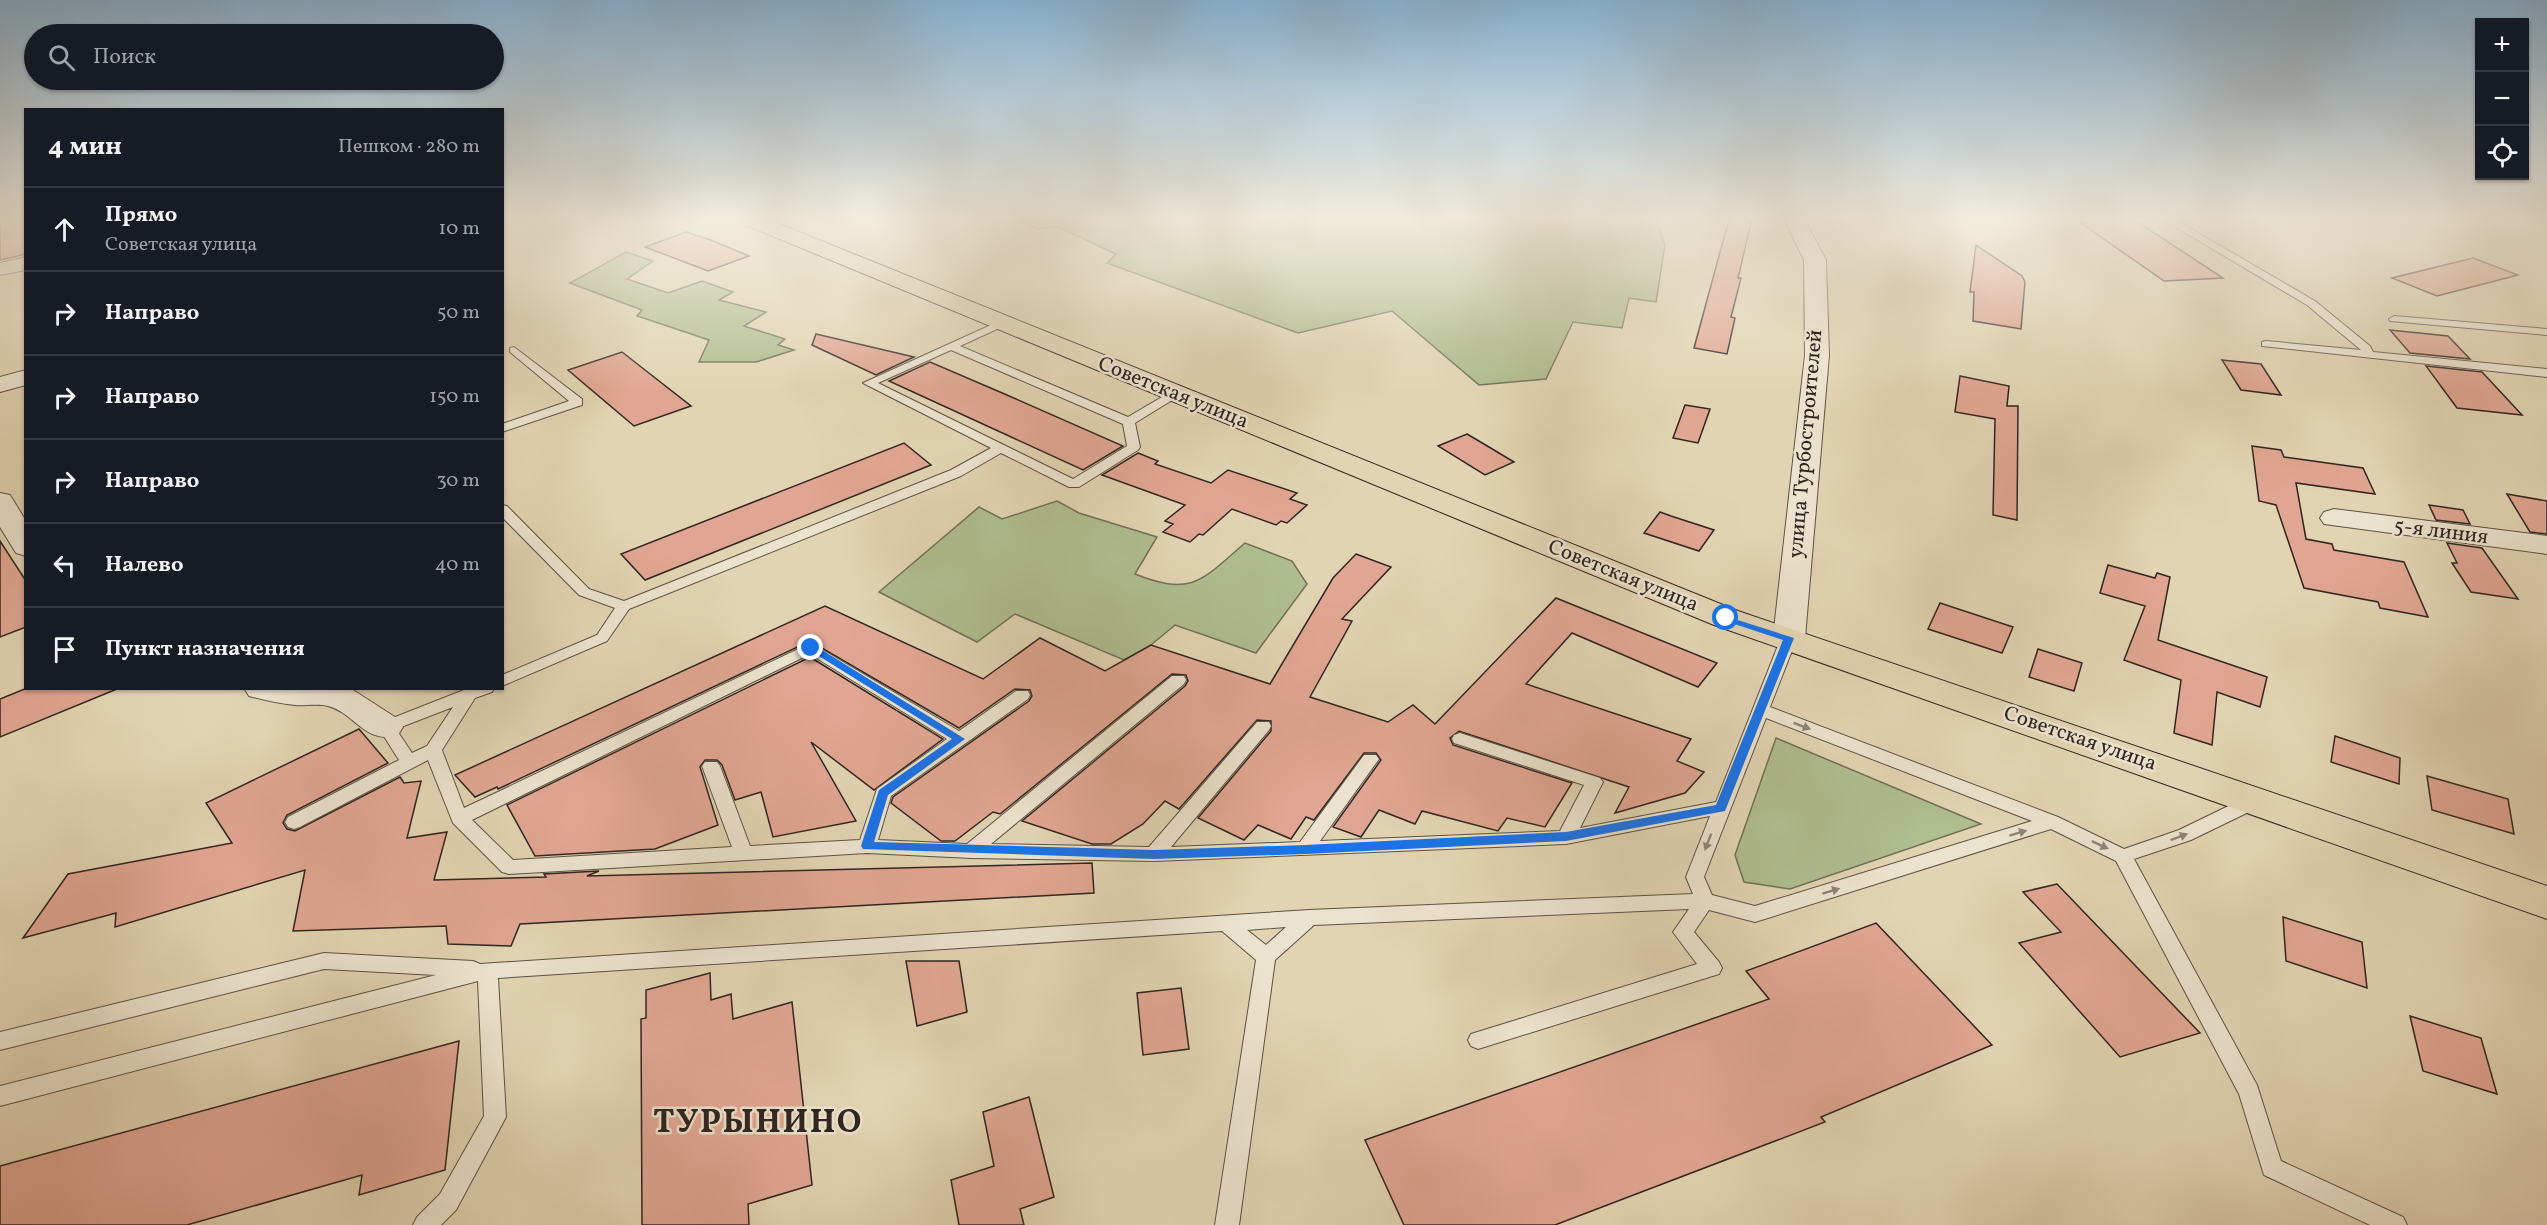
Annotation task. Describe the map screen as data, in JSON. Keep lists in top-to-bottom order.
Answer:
{
  "streets": {
    "main road": ["Советская улица"],
    "street": ["улица Турбостроителей", "5-я линия"]
  },
  "crossings": [
    ["Советская улица", "улица Турбостроителей"]
  ],
  "districts": ["ТУРЫНИНО"],
  "page": {
    "map_buttons": ["+", "−"],
    "search": "Поиск",
    "heading": ["4 мин", "Пешком · 280 m"],
    "list": [
      ["Прямо", "Советская улица", "10 m"],
      ["Направо", "50 m"],
      ["Направо", "150 m"],
      ["Направо", "30 m"],
      ["Налево", "40 m"],
      "Пункт назначения"
    ]
  }
}
